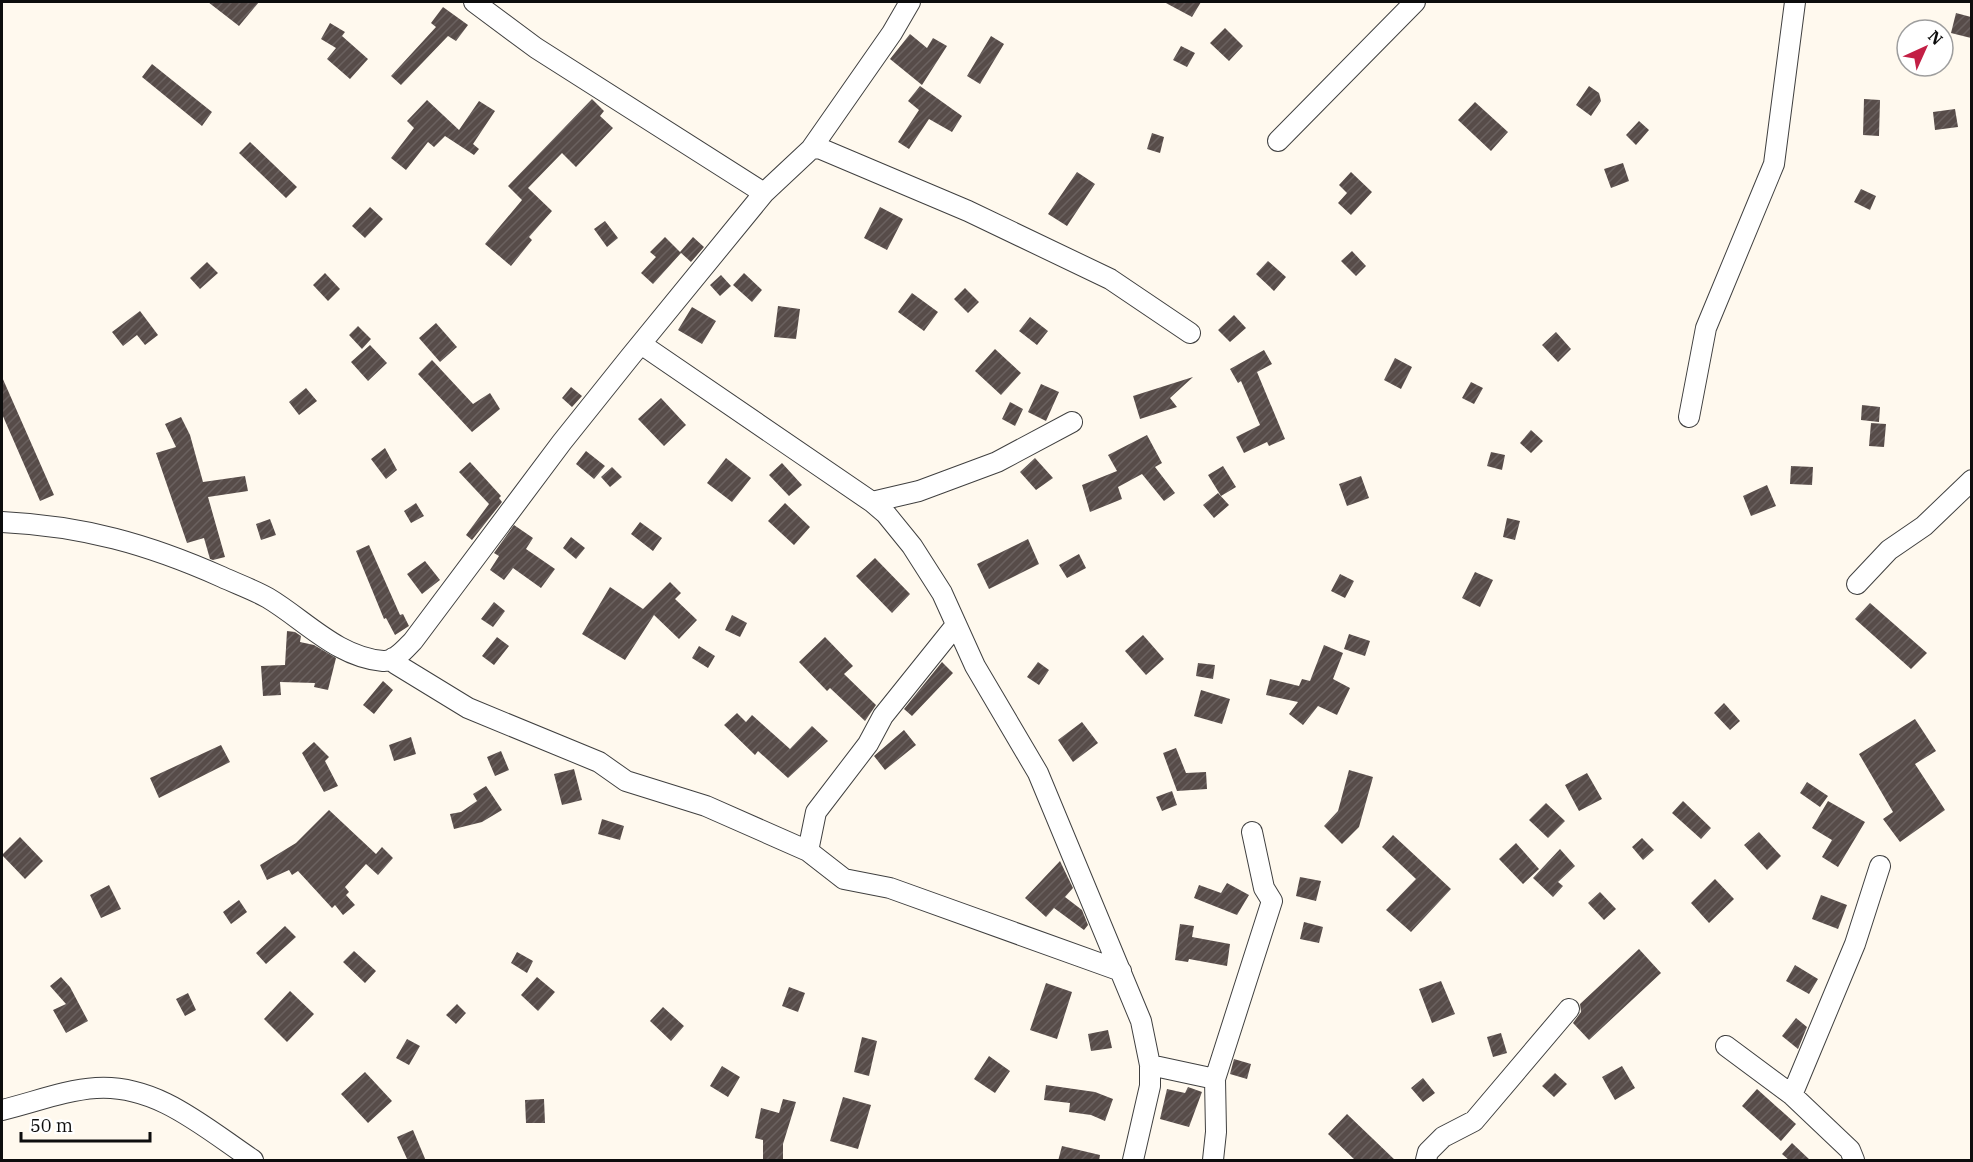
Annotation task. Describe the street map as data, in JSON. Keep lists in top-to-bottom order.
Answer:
{
  "scale_bar": "50 m",
  "north": "top right"
}
